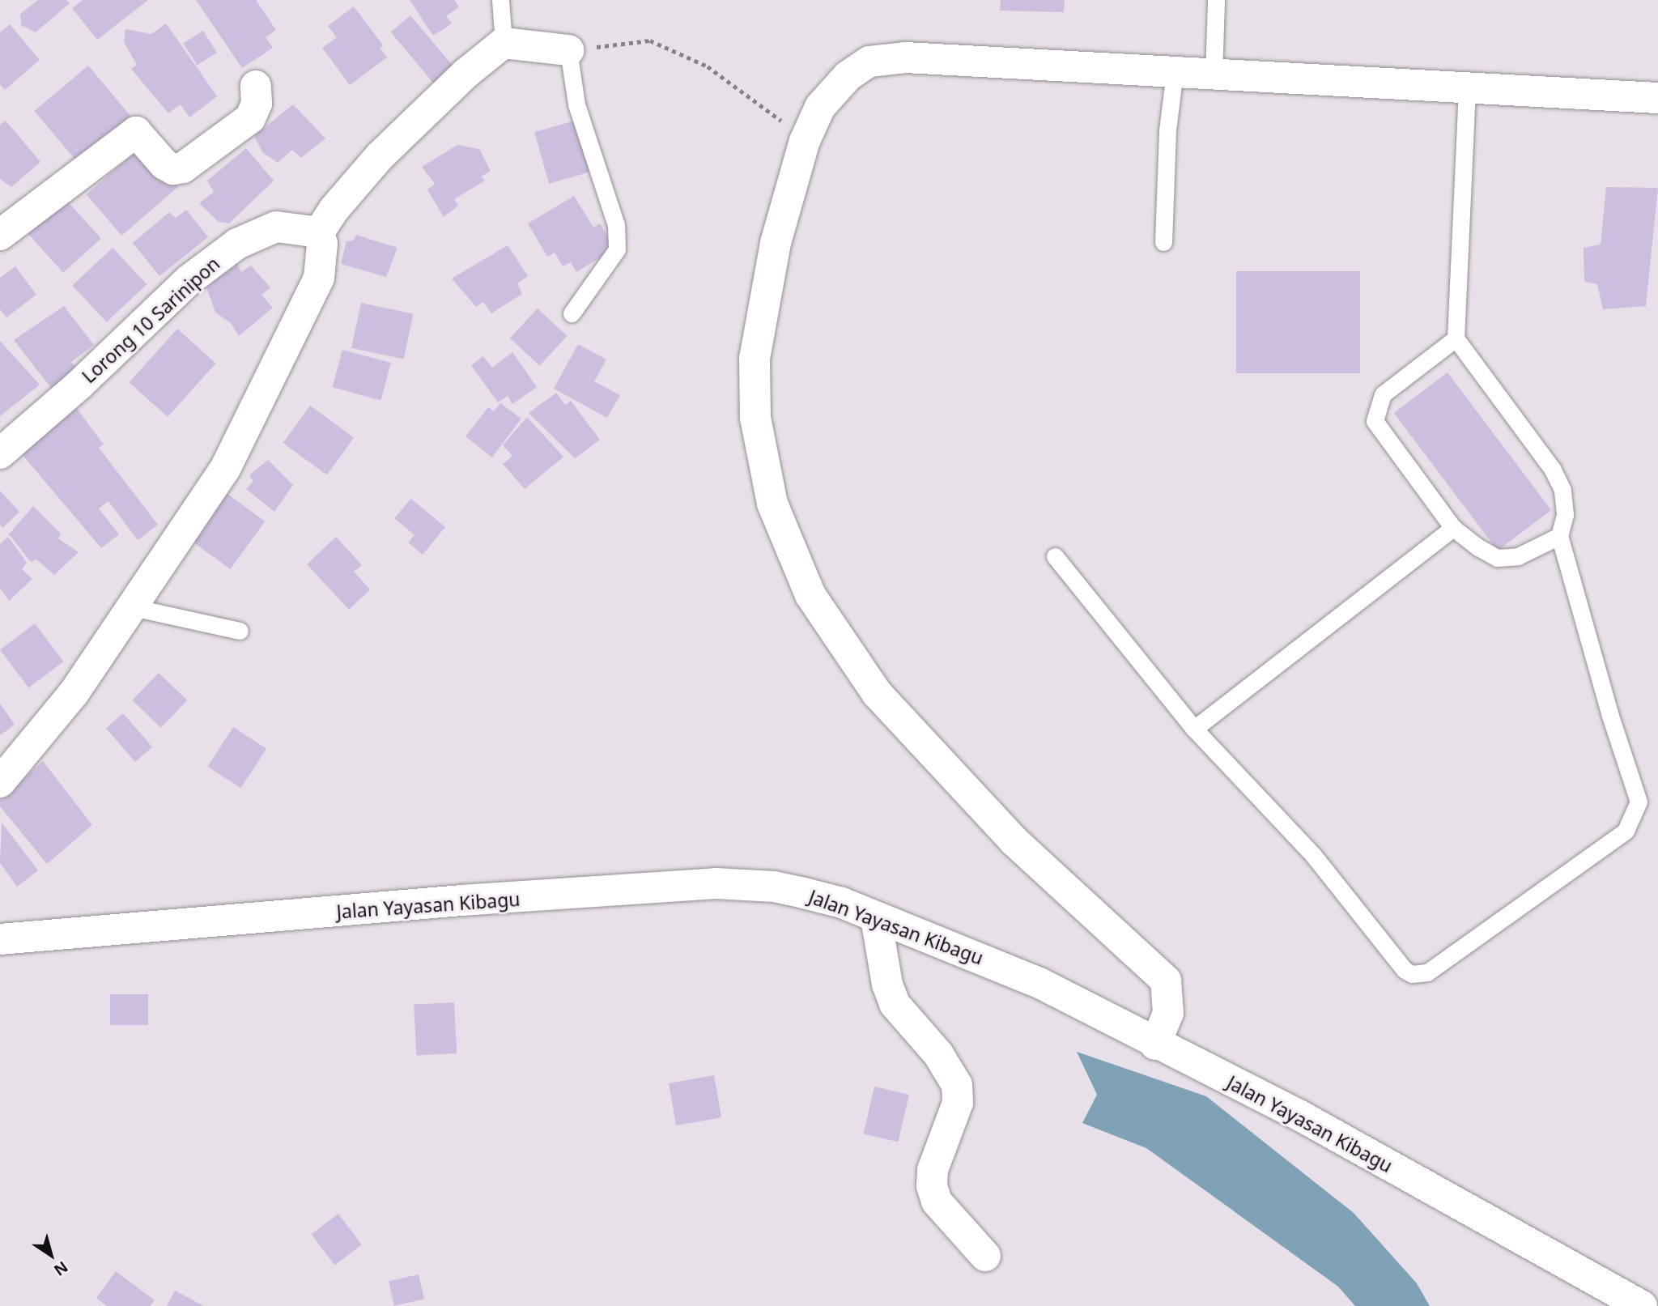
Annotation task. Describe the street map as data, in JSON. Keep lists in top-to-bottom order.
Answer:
{
  "streets": {
    "street": ["Lorong 10 Sarinipon", "Jalan Yayasan Kibagu"]
  },
  "north": "bottom right"
}
